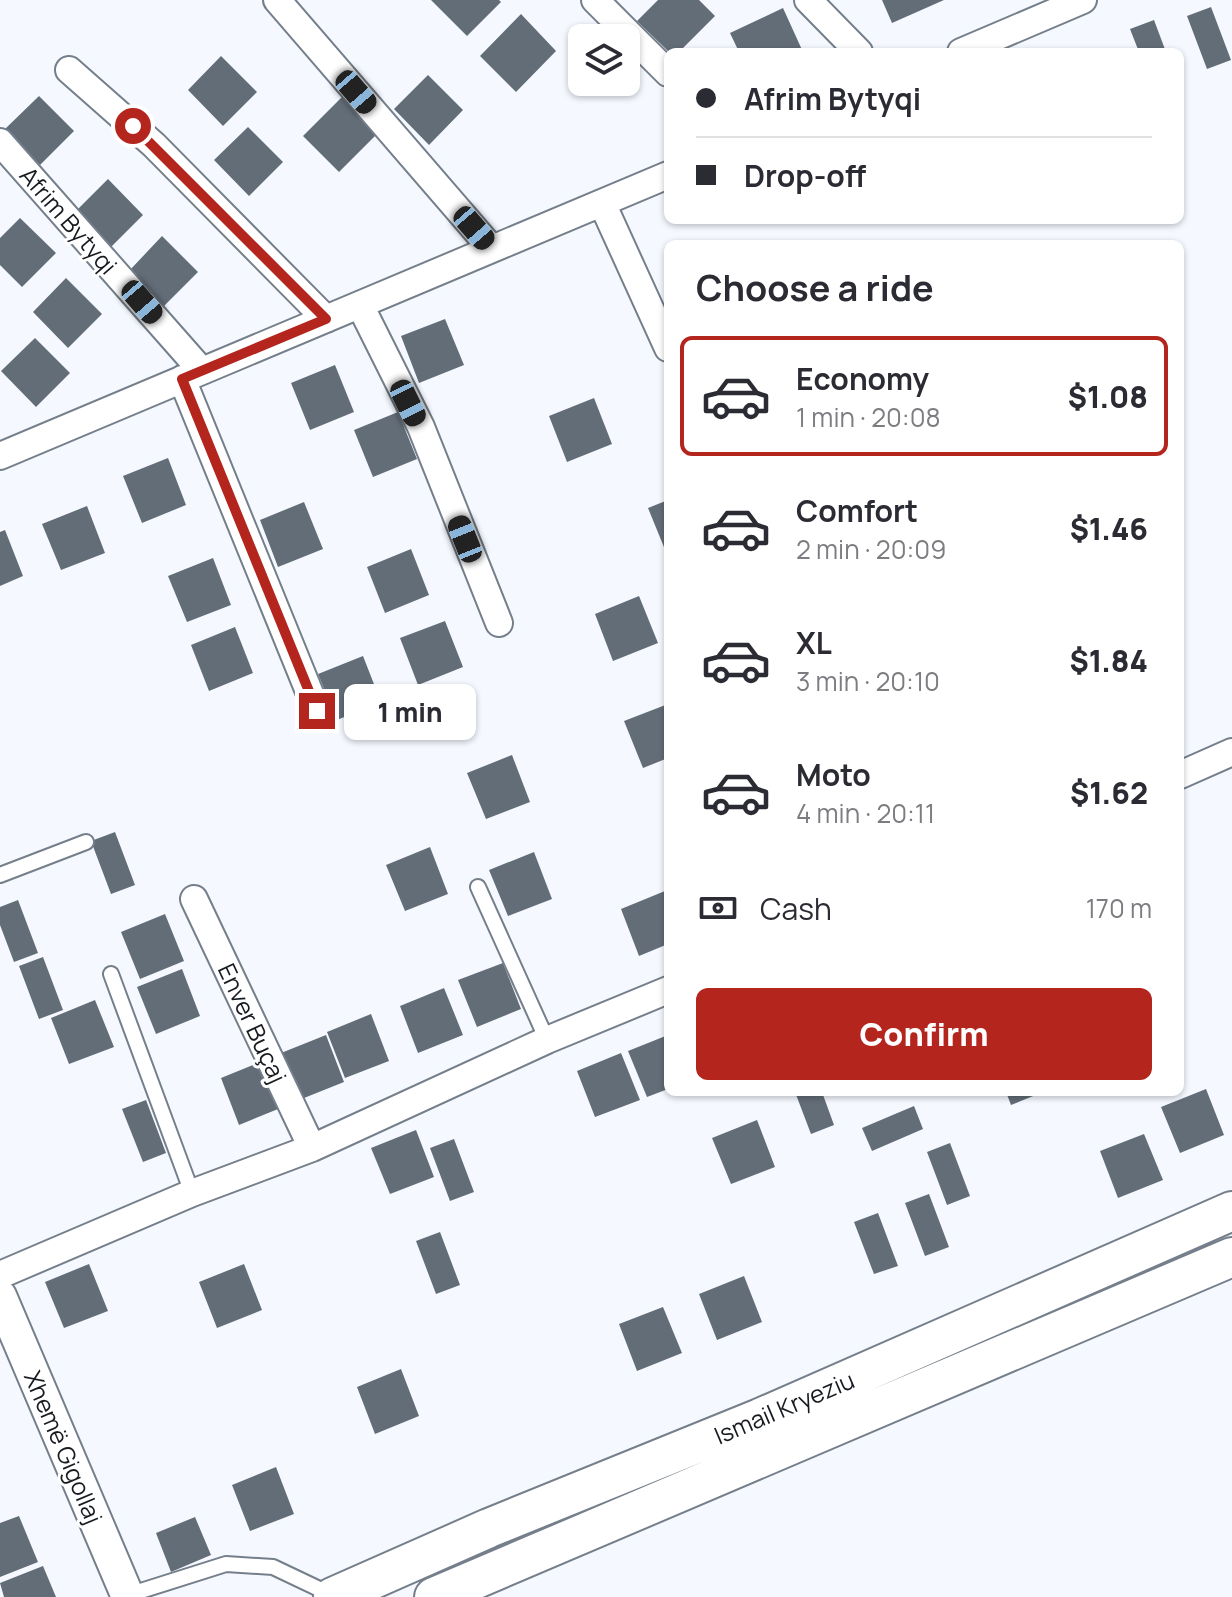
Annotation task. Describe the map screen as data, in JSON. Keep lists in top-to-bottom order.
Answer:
{
  "streets": {
    "main road": ["Ismail Kryeziu"],
    "street": ["Afrim Bytyqi", "Enver Buçaj", "Xhemë Gigollaj"]
  },
  "page": {
    "banner": ["Afrim Bytyqi", "Drop-off"],
    "heading": "Choose a ride",
    "list": [
      {
        "name": "Economy",
        "note": "1 min · 20:08",
        "value": "$1.08"
      },
      {
        "name": "Comfort",
        "note": "2 min · 20:09",
        "value": "$1.46"
      },
      {
        "name": "XL",
        "note": "3 min · 20:10",
        "value": "$1.84"
      },
      {
        "name": "Moto",
        "note": "4 min · 20:11",
        "value": "$1.62"
      }
    ],
    "bubble": "1 min",
    "pay": ["Cash", "170 m"],
    "buttons": "Confirm"
  }
}
